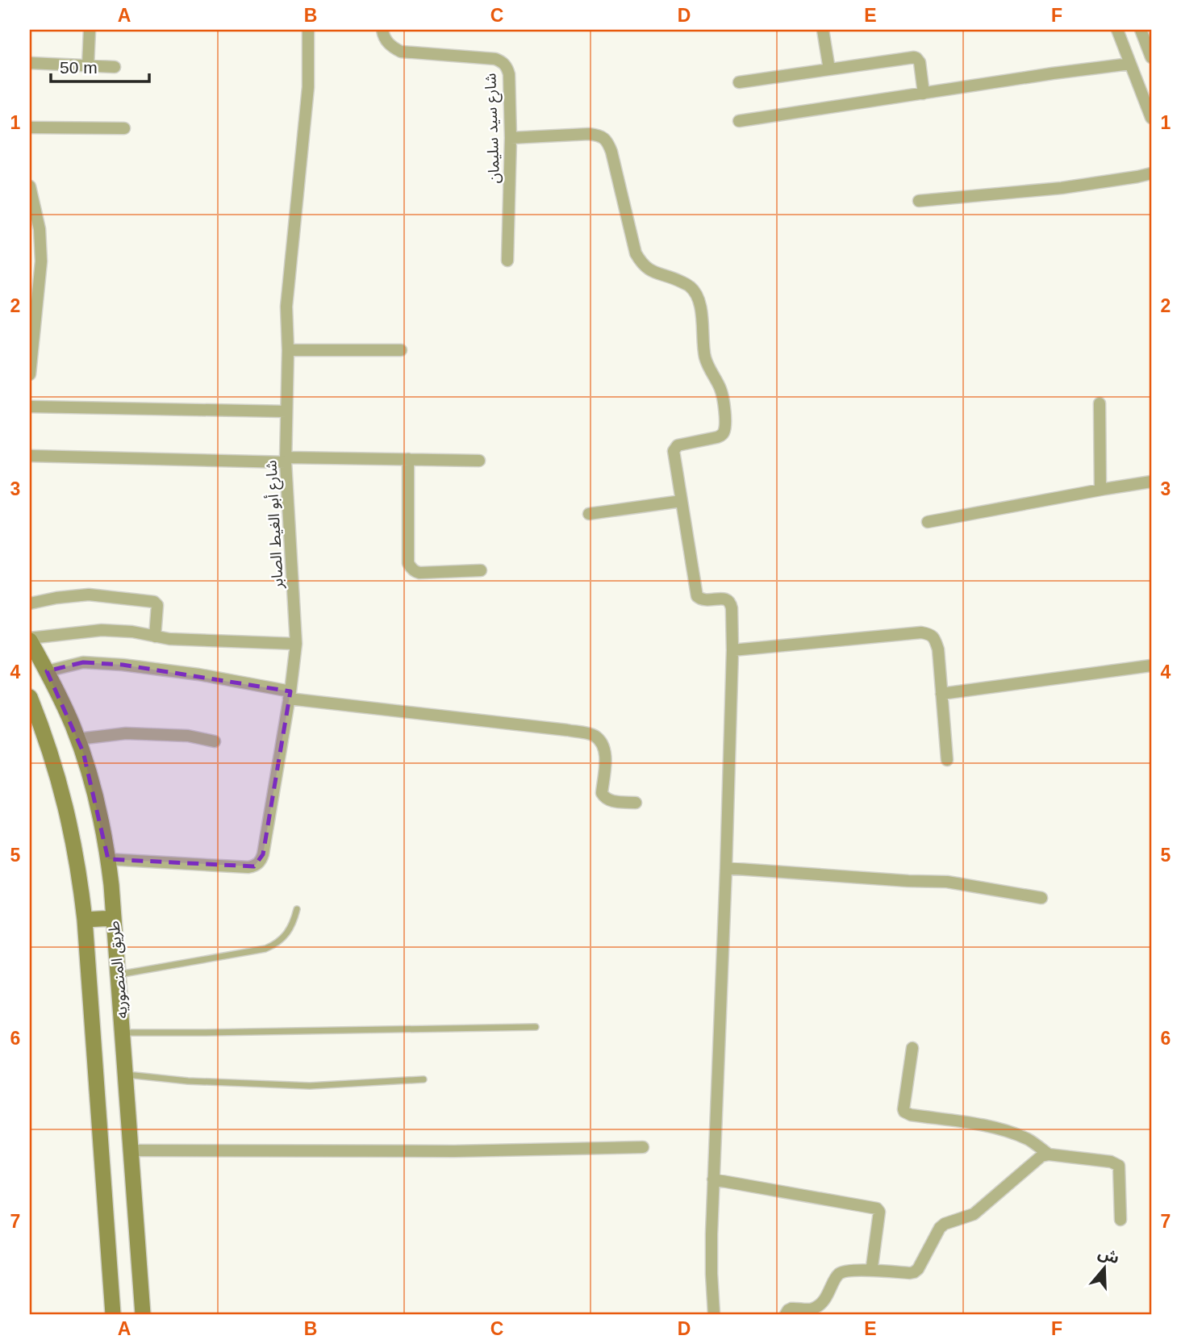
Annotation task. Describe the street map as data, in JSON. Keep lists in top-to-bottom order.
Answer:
{
  "streets": {
    "main road": ["طريق المنصوريه"],
    "street": ["شارع سيد سليمان", "شارع أبو الغيط الصابر"]
  },
  "crossings": [
    ["شارع أبو الغيط الصابر", "طريق المنصوريه"]
  ],
  "scale_bar": "50 m",
  "north": "top",
  "grid": {
    "columns": [
      "A",
      "B",
      "C",
      "D",
      "E",
      "F"
    ],
    "rows": [
      "1",
      "2",
      "3",
      "4",
      "5",
      "6",
      "7"
    ]
  }
}
